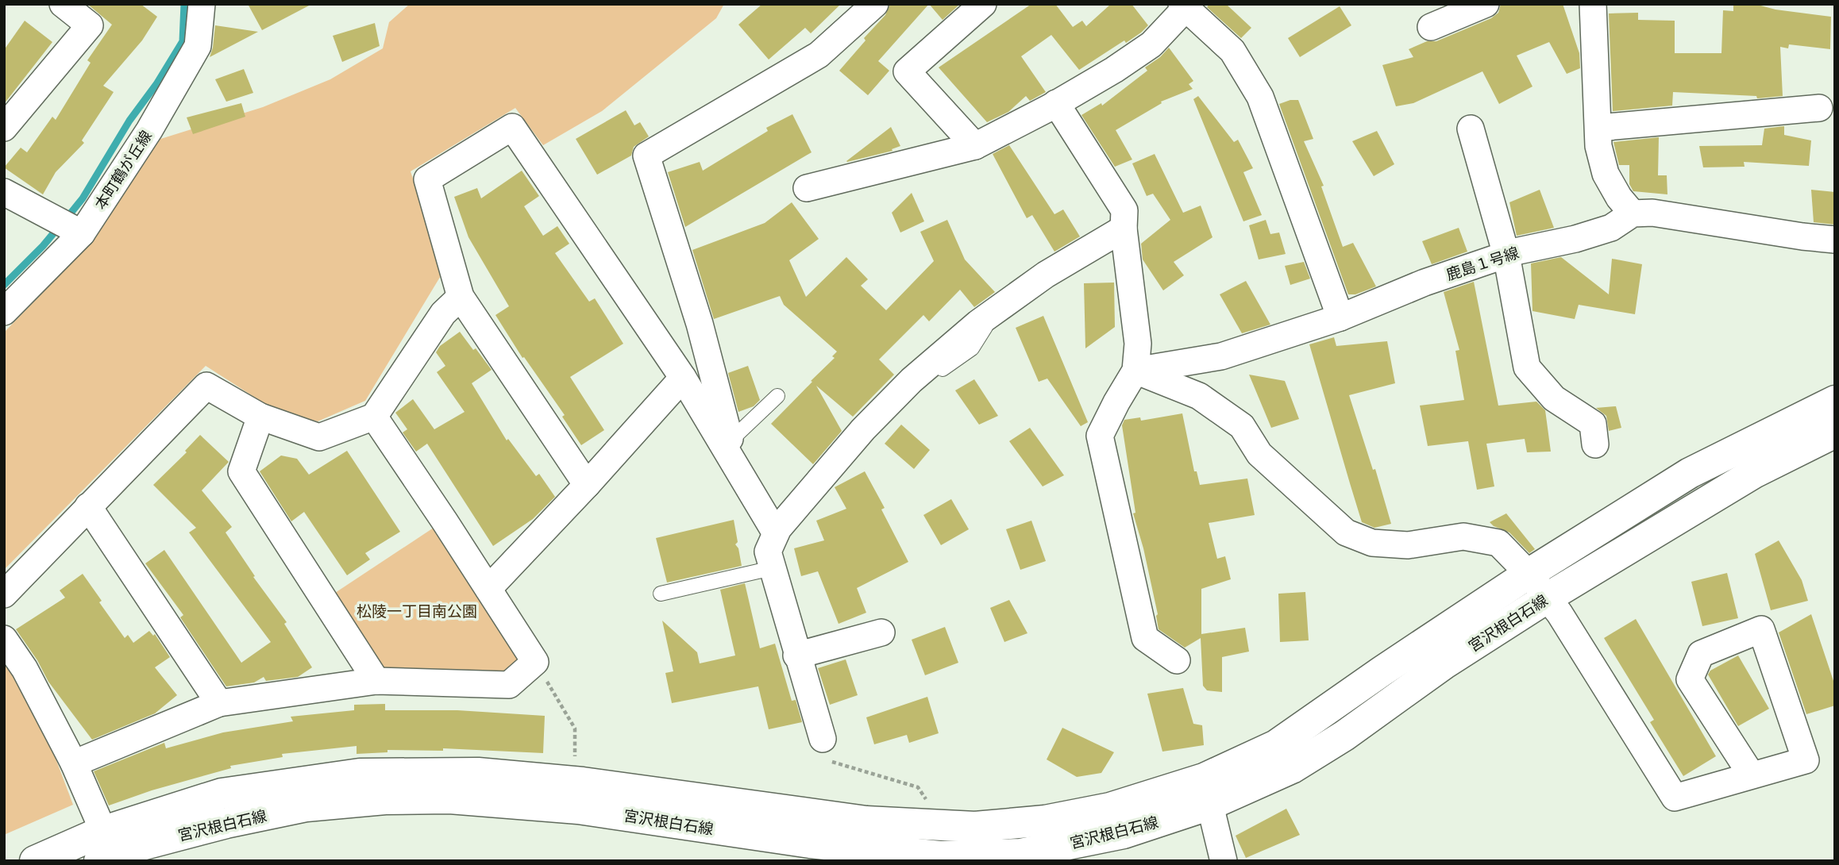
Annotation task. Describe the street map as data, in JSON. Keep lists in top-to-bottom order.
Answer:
{
  "streets": {
    "street": ["本町鶴が丘線", "鹿島１号線", "宮沢根白石線"]
  },
  "parks": ["松陵一丁目南公園"]
}
